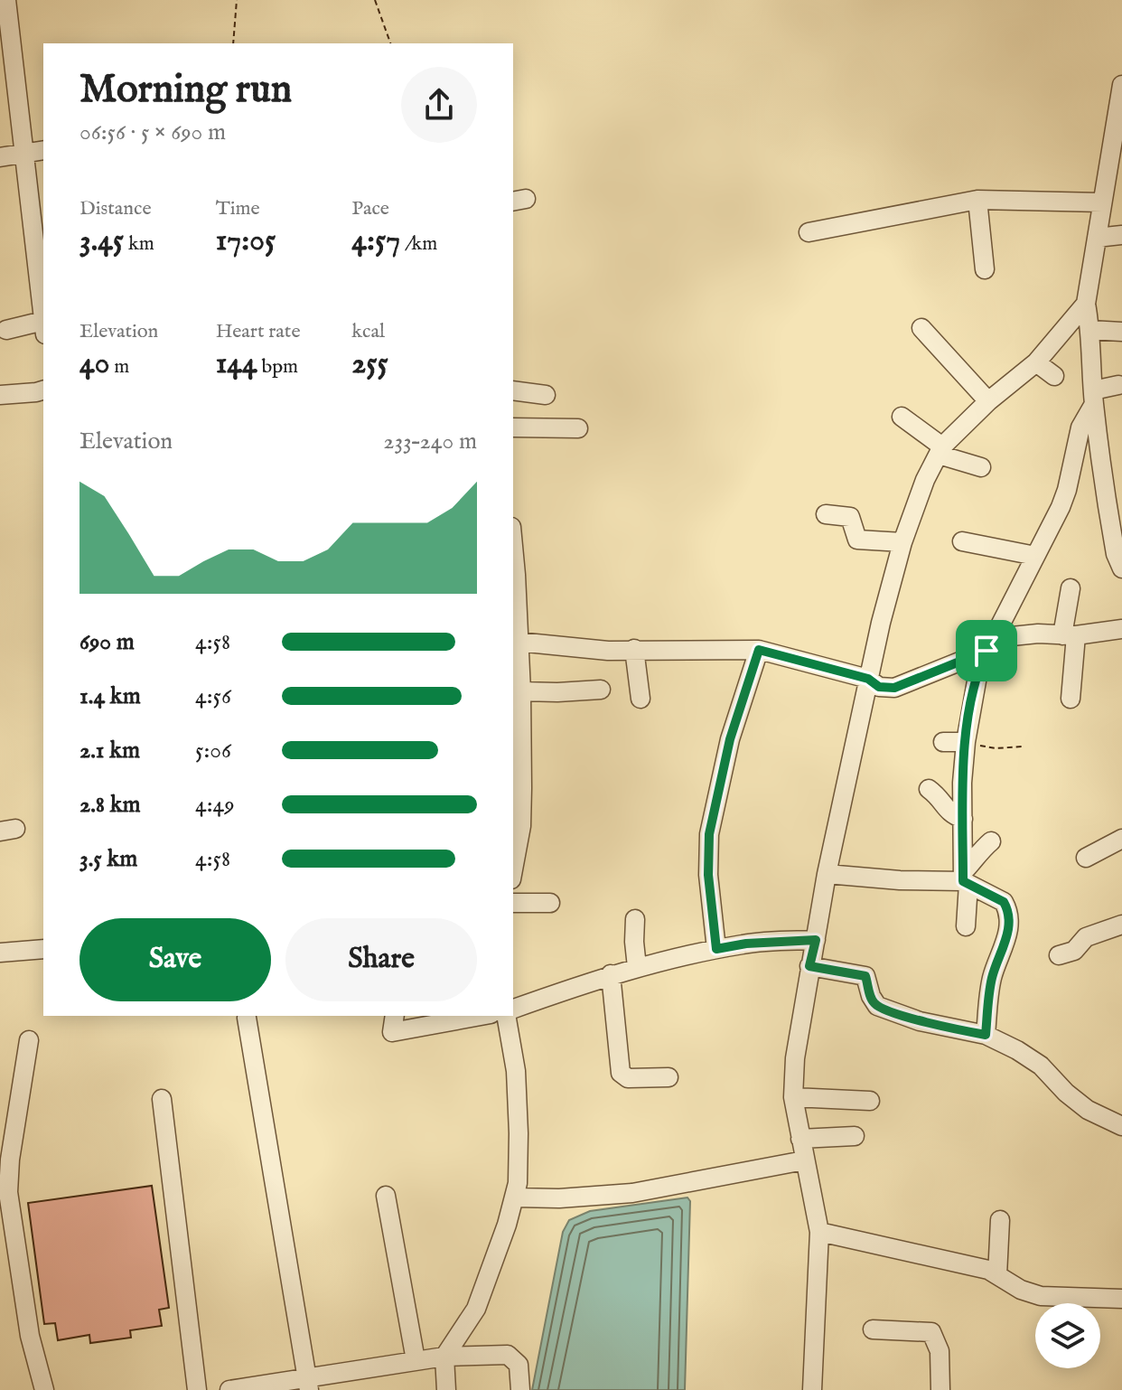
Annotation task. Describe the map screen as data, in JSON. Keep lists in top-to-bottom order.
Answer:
{
  "page": {
    "heading": ["Morning run", "06:56 · 5 × 690 m"],
    "stats": [
      ["Distance", "3.45 km"],
      ["Time", "17:05"],
      ["Pace", "4:57 /km"],
      ["Elevation", "40 m"],
      ["Heart rate", "144 bpm"],
      ["kcal", "255"]
    ],
    "chart": ["Elevation", "233–240 m"],
    "list": [
      {
        "name": "690 m",
        "note": "4:58"
      },
      {
        "name": "1.4 km",
        "note": "4:56"
      },
      {
        "name": "2.1 km",
        "note": "5:06"
      },
      {
        "name": "2.8 km",
        "note": "4:49"
      },
      {
        "name": "3.5 km",
        "note": "4:58"
      }
    ],
    "buttons": ["Save", "Share"]
  }
}
